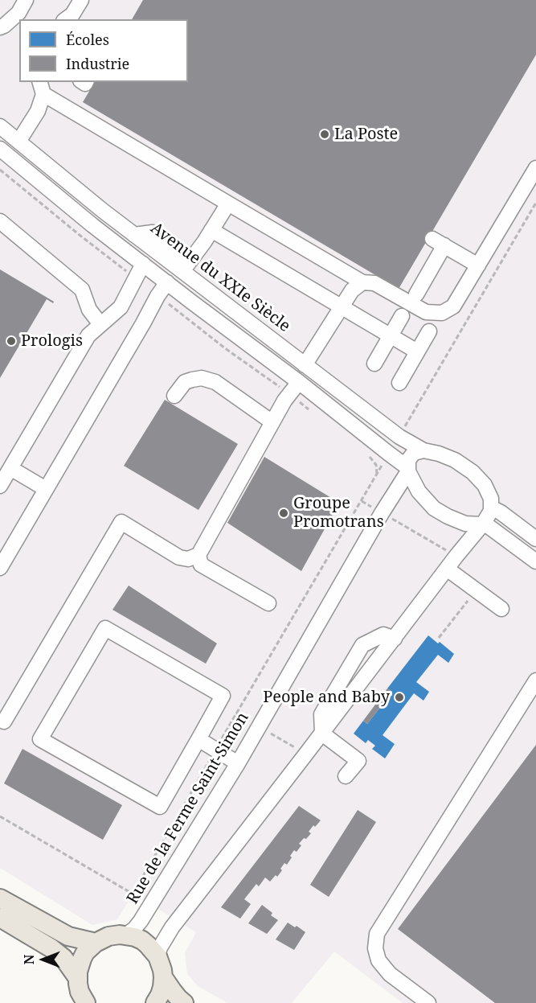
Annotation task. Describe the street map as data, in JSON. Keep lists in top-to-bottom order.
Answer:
{
  "streets": {
    "street": ["Avenue du XXIe Siècle", "Rue de la Ferme Saint-Simon"]
  },
  "crossings": [
    ["Avenue du XXIe Siècle", "Rue de la Ferme Saint-Simon"]
  ],
  "places": [
    "La Poste",
    "Prologis",
    "Groupe Promotrans",
    "People and Baby"
  ],
  "legend": ["Écoles", "Industrie"],
  "north": "left"
}
